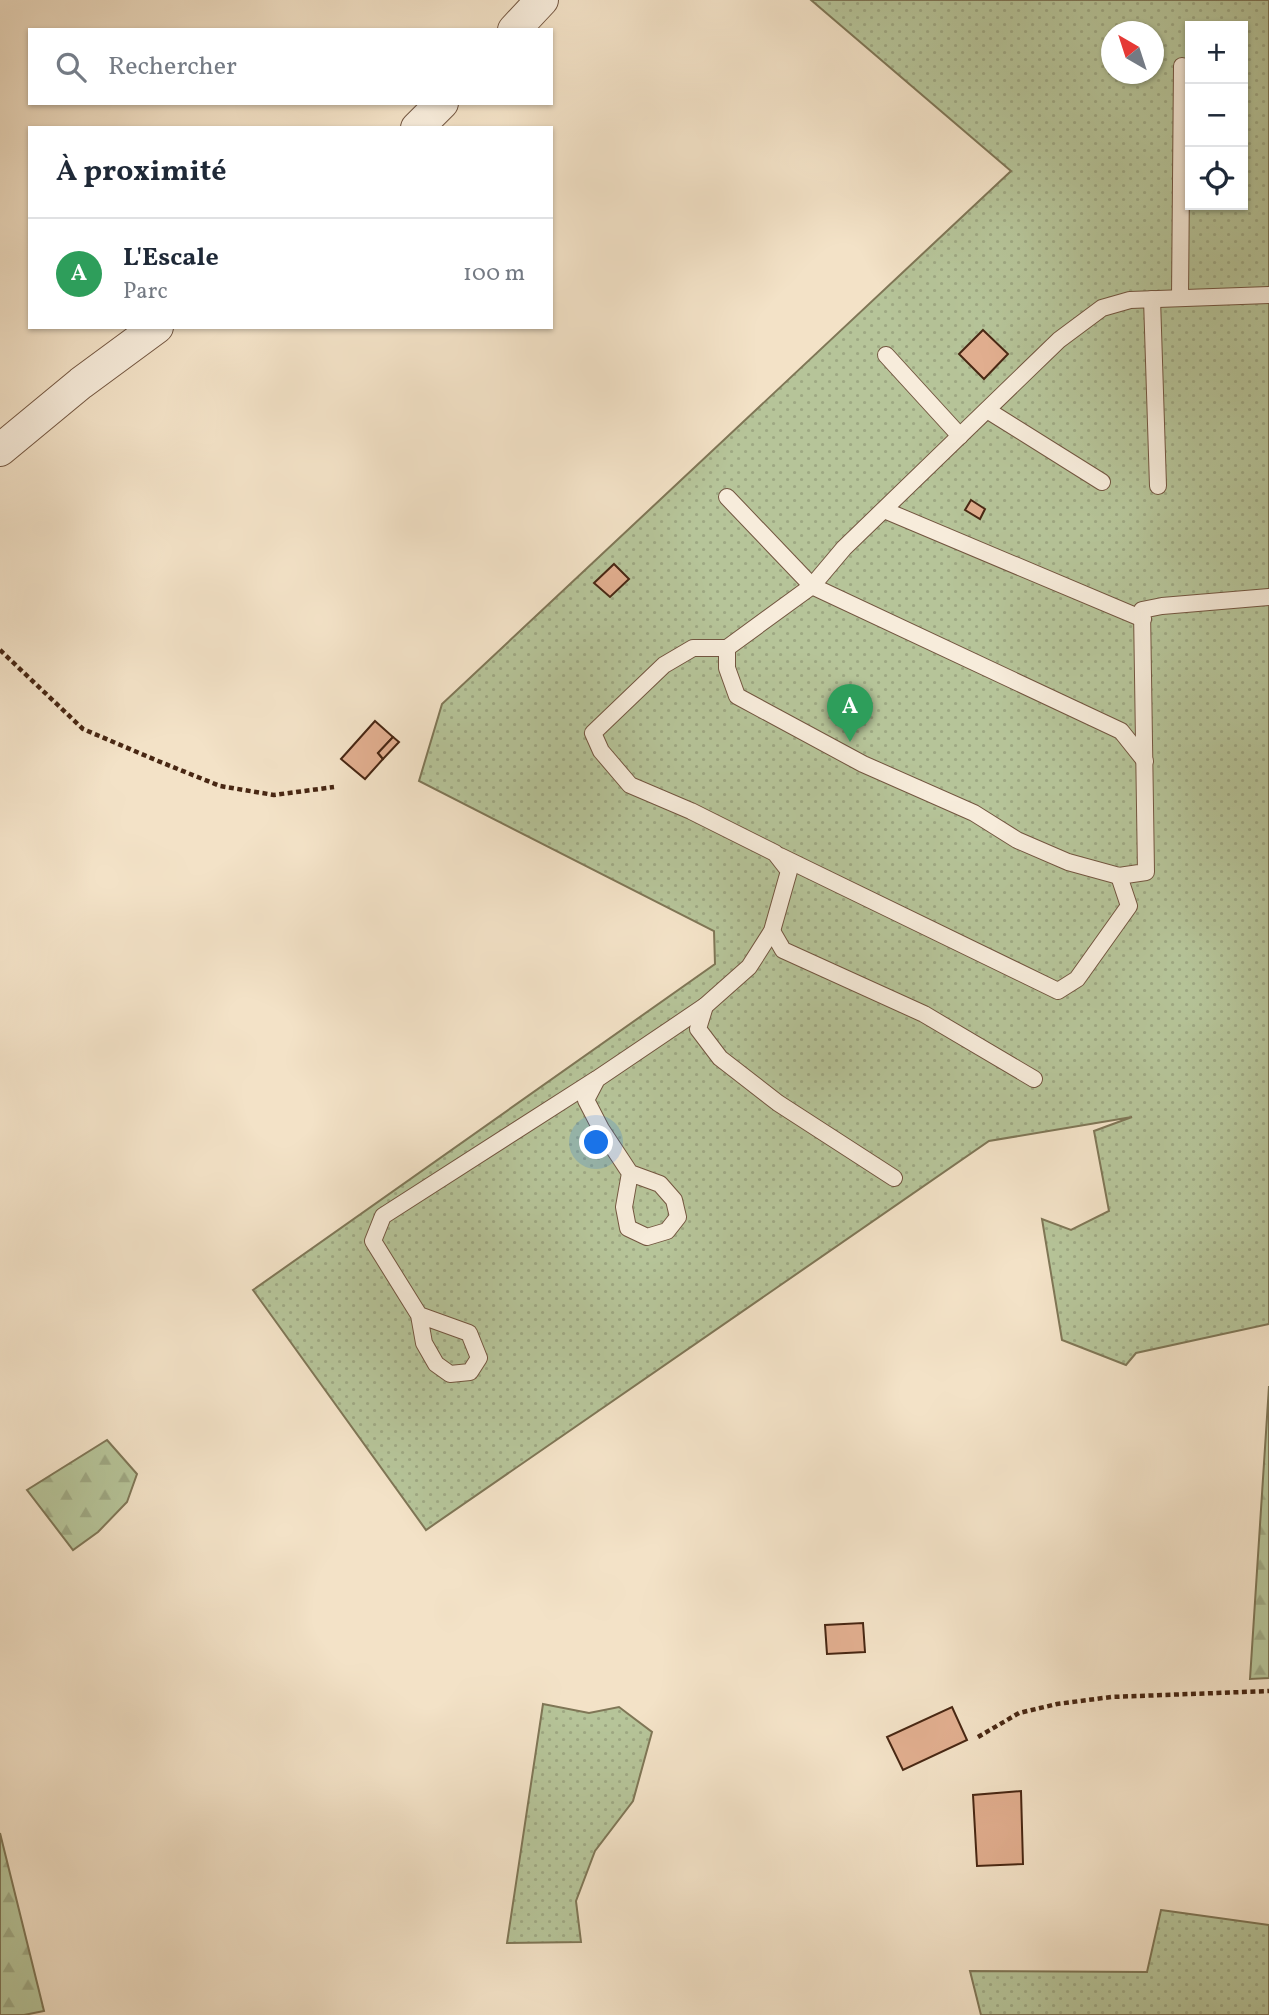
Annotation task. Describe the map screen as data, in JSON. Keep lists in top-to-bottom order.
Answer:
{
  "north": "top left",
  "page": {
    "map_buttons": ["+", "−"],
    "search": "Rechercher",
    "heading": "À proximité",
    "list": [
      {
        "mark": "A",
        "name": "L'Escale",
        "note": "Parc",
        "value": "100 m"
      }
    ],
    "pins": "A"
  }
}
